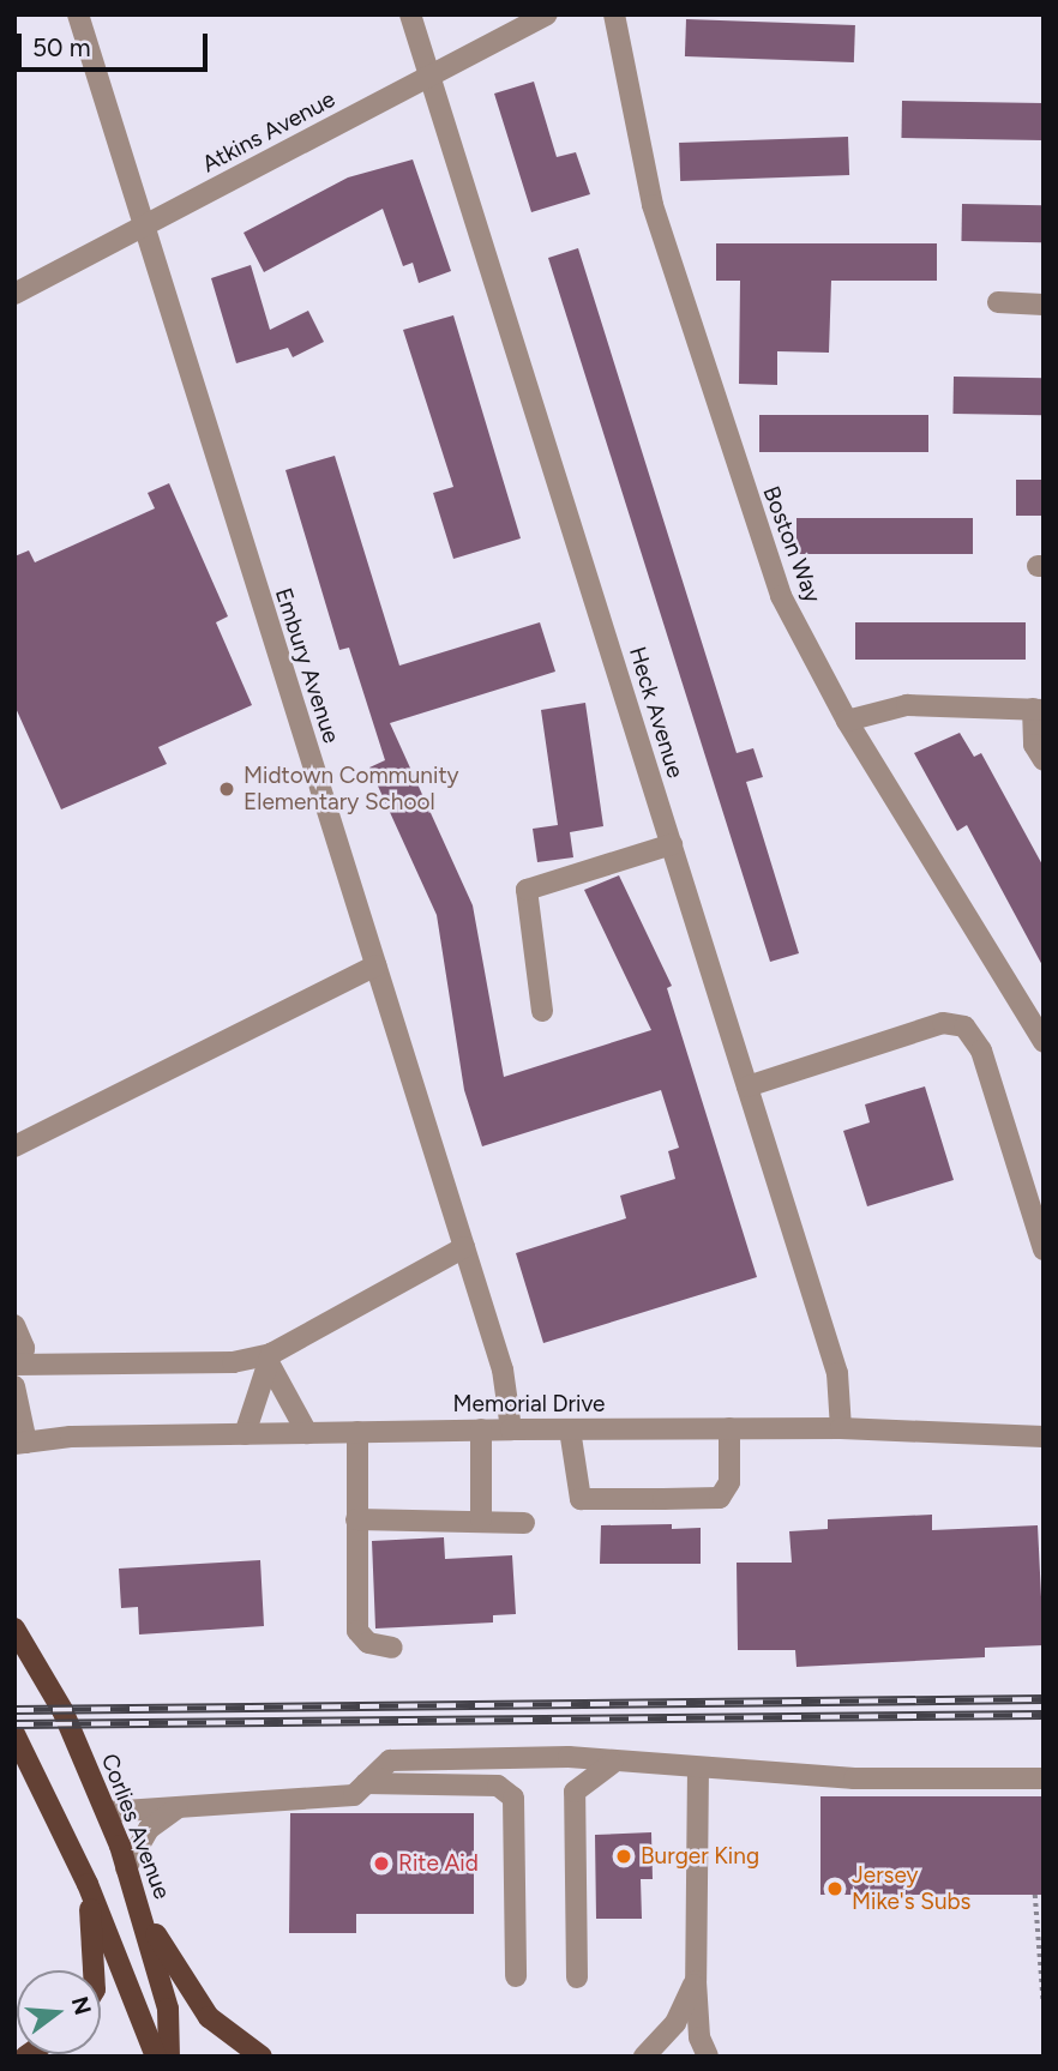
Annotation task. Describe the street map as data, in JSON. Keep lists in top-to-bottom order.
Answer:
{
  "streets": {
    "main road": ["Corlies Avenue"],
    "street": [
      "Atkins Avenue",
      "Boston Way",
      "Embury Avenue",
      "Heck Avenue",
      "Memorial Drive"
    ]
  },
  "crossings": [
    ["Atkins Avenue", "Embury Avenue"],
    ["Atkins Avenue", "Heck Avenue"],
    ["Embury Avenue", "Memorial Drive"],
    ["Heck Avenue", "Memorial Drive"]
  ],
  "places": [
    "Midtown Community Elementary School",
    "Burger King",
    "Rite Aid",
    "Jersey Mike's Subs"
  ],
  "scale_bar": "50 m",
  "north": "right"
}
